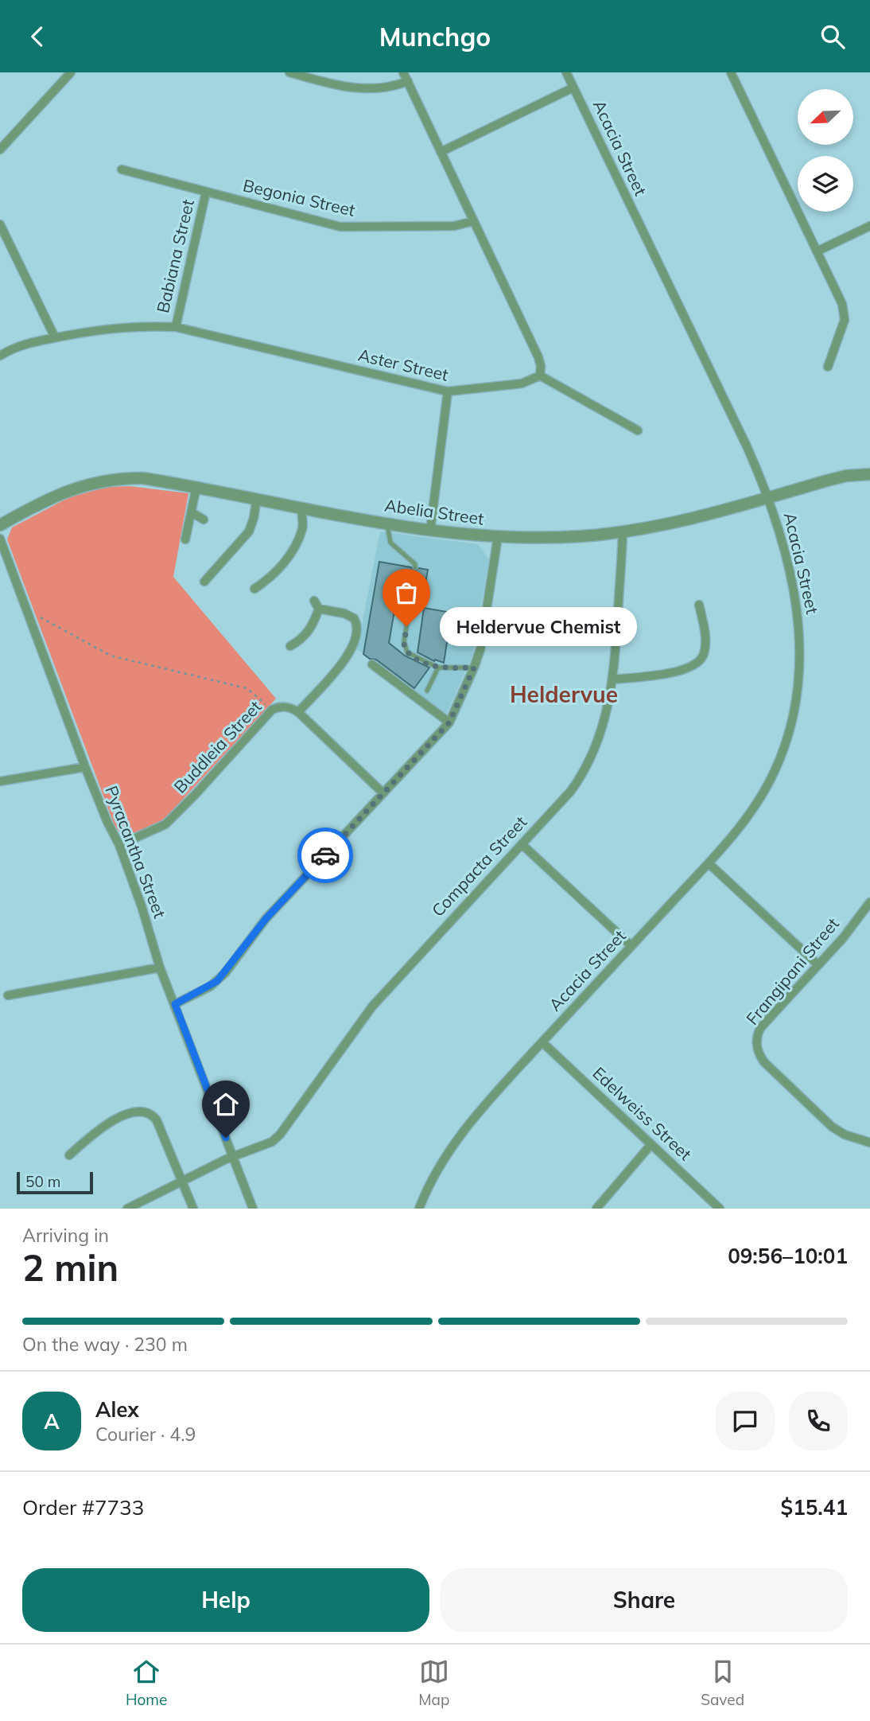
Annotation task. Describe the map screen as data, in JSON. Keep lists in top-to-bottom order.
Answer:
{
  "streets": {
    "street": [
      "Acacia Street",
      "Begonia Street",
      "Babiana Street",
      "Aster Street",
      "Abelia Street",
      "Buddleia Street",
      "Pyracantha Street",
      "Compacta Street",
      "Frangipani Street",
      "Edelweiss Street"
    ]
  },
  "crossings": [
    ["Acacia Street", "Abelia Street"],
    ["Acacia Street", "Edelweiss Street"],
    ["Begonia Street", "Babiana Street"],
    ["Babiana Street", "Aster Street"],
    ["Abelia Street", "Compacta Street"],
    ["Buddleia Street", "Pyracantha Street"],
    ["Pyracantha Street", "Compacta Street"]
  ],
  "districts": ["Heldervue"],
  "places": ["Heldervue Chemist"],
  "scale_bar": "50 m",
  "north": "bottom left",
  "page": {
    "header": "Munchgo",
    "bubble": "Heldervue Chemist",
    "scale": "50 m",
    "heading": ["2 min", "Arriving in", "09:56–10:01"],
    "panel": [
      "Alex",
      "Courier · 4.9",
      "Order #7733",
      "$15.41"
    ],
    "bar": "On the way · 230 m",
    "round": "A",
    "buttons": ["Help", "Share"],
    "tabs": ["Home", "Map", "Saved"]
  }
}
